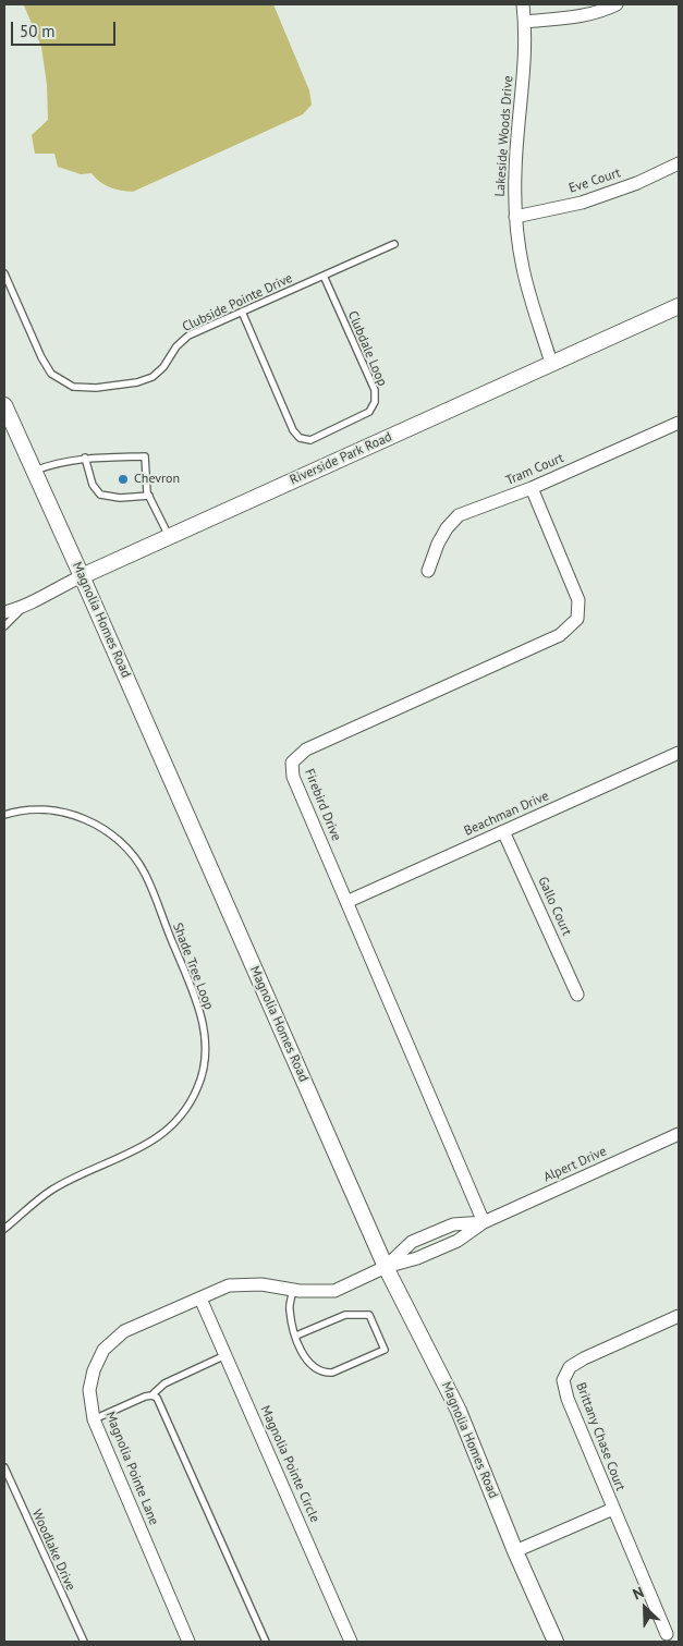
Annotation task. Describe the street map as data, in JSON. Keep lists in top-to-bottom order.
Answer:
{
  "streets": {
    "street": [
      "Lakeside Woods Drive",
      "Eve Court",
      "Riverside Park Road",
      "Tram Court",
      "Magnolia Homes Road",
      "Firebird Drive",
      "Beachman Drive",
      "Gallo Court",
      "Alpert Drive",
      "Brittany Chase Court",
      "Magnolia Pointe Circle",
      "Magnolia Pointe Lane"
    ],
    "lane": [
      "Clubside Pointe Drive",
      "Clubdale Loop",
      "Shade Tree Loop",
      "Woodlake Drive"
    ]
  },
  "crossings": [
    ["Lakeside Woods Drive", "Eve Court"],
    ["Lakeside Woods Drive", "Riverside Park Road"],
    ["Clubside Pointe Drive", "Clubdale Loop"],
    ["Riverside Park Road", "Magnolia Homes Road"],
    ["Tram Court", "Firebird Drive"],
    ["Magnolia Homes Road", "Alpert Drive"],
    ["Magnolia Homes Road", "Magnolia Pointe Lane"],
    ["Firebird Drive", "Beachman Drive"],
    ["Firebird Drive", "Alpert Drive"],
    ["Beachman Drive", "Gallo Court"],
    ["Alpert Drive", "Magnolia Pointe Lane"],
    ["Magnolia Pointe Circle", "Magnolia Pointe Lane"]
  ],
  "places": ["Chevron"],
  "scale_bar": "50 m",
  "north": "top left"
}
